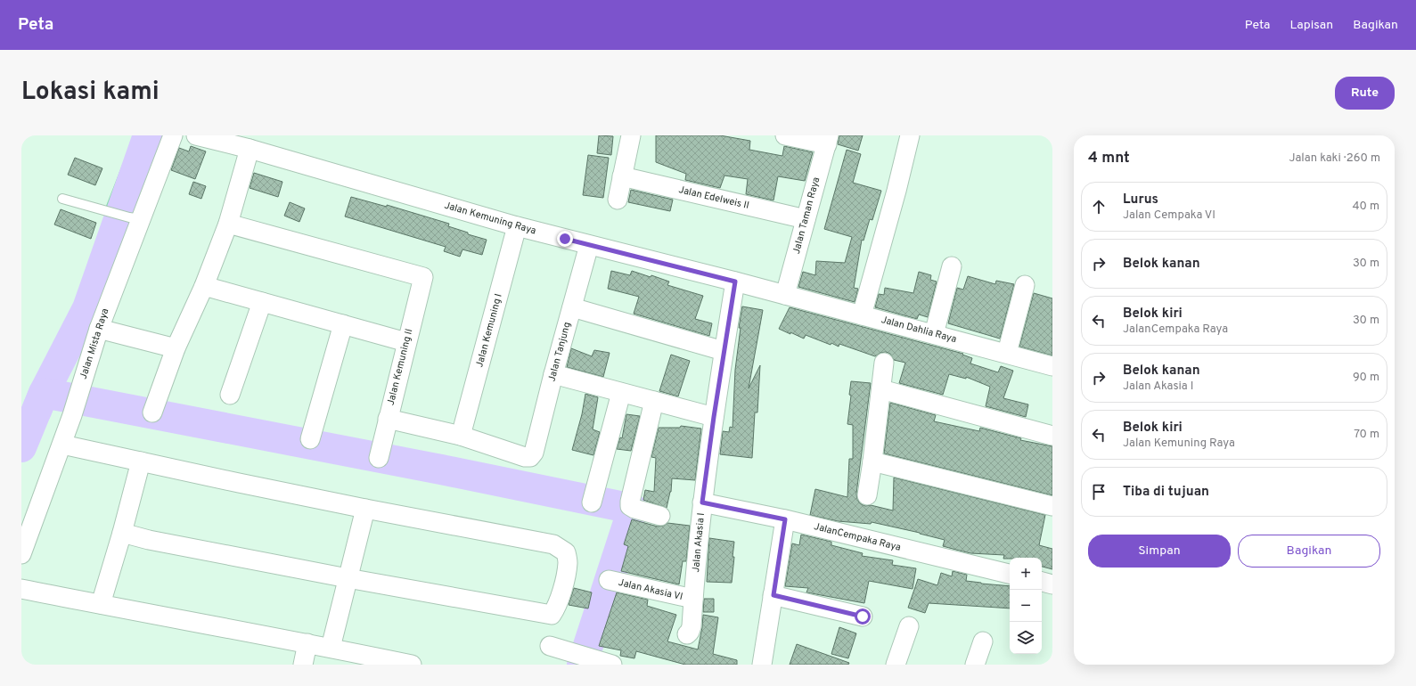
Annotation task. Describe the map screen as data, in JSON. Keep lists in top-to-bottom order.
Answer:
{
  "streets": {
    "street": [
      "Jalan Edelweis II",
      "Jalan Taman Raya",
      "Jalan Kemuning Raya",
      "Jalan Dahlia Raya",
      "Jalan Kemuning I",
      "Jalan Mista Raya",
      "Jalan Tanjung",
      "Jalan Kemuning II",
      "JalanCempaka Raya",
      "Jalan Akasia I",
      "Jalan Akasia VI"
    ]
  },
  "crossings": [
    ["Jalan Edelweis II", "Jalan Taman Raya"],
    ["Jalan Taman Raya", "Jalan Kemuning Raya"],
    ["Jalan Taman Raya", "Jalan Dahlia Raya"],
    ["Jalan Kemuning Raya", "Jalan Dahlia Raya"],
    ["Jalan Kemuning Raya", "Jalan Kemuning I"],
    ["Jalan Kemuning Raya", "Jalan Tanjung"],
    ["Jalan Kemuning Raya", "Jalan Akasia I"],
    ["Jalan Kemuning I", "Jalan Tanjung"],
    ["JalanCempaka Raya", "Jalan Akasia I"],
    ["Jalan Akasia I", "Jalan Akasia VI"]
  ],
  "page": {
    "header": "Peta",
    "nav": ["Peta", "Lapisan", "Bagikan"],
    "title": "Lokasi kami",
    "buttons": [
      "Rute",
      ["Simpan", "Bagikan"]
    ],
    "heading": ["4 mnt", "Jalan kaki · 260 m"],
    "list": [
      ["Lurus", "Jalan Cempaka VI", "40 m"],
      ["Belok kanan", "30 m"],
      ["Belok kiri", "JalanCempaka Raya", "30 m"],
      ["Belok kanan", "Jalan Akasia I", "90 m"],
      ["Belok kiri", "Jalan Kemuning Raya", "70 m"],
      "Tiba di tujuan"
    ],
    "map_buttons": ["+", "−"]
  }
}
